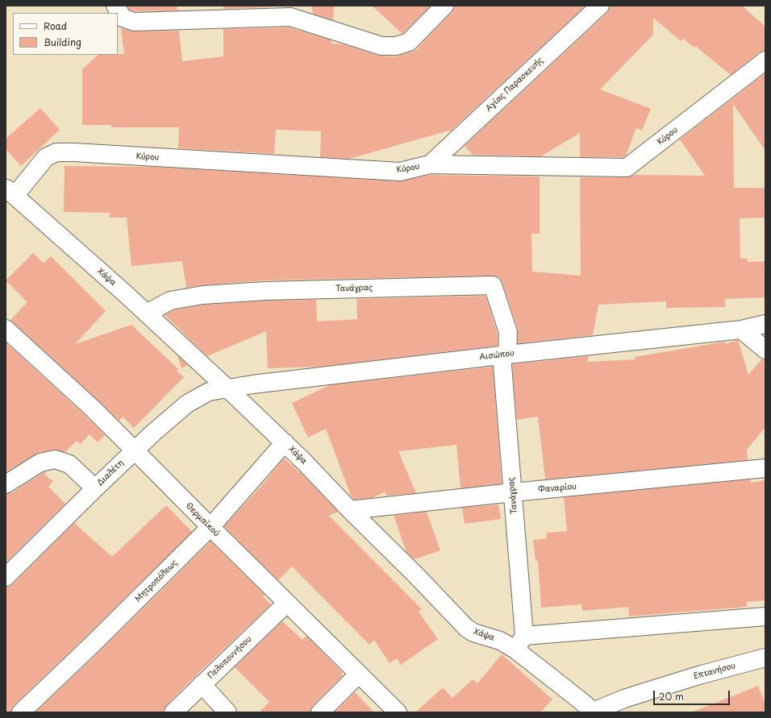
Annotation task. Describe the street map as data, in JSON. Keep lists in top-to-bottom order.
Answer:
{
  "streets": {
    "street": [
      "Αγίας Παρασκευής",
      "Κύρου",
      "Χάψα",
      "Τανάγρας",
      "Αισώπου",
      "Διαλέτη",
      "Φαναρίου",
      "Θερμαϊκού",
      "Μητροπόλεως",
      "Πελοποννήσου",
      "Επτανήσου"
    ]
  },
  "crossings": [
    ["Αγίας Παρασκευής", "Κύρου"],
    ["Κύρου", "Χάψα"],
    ["Χάψα", "Τανάγρας"],
    ["Χάψα", "Αισώπου"],
    ["Χάψα", "Διαλέτη"],
    ["Χάψα", "Φαναρίου"],
    ["Χάψα", "Μητροπόλεως"],
    ["Χάψα", "Επτανήσου"],
    ["Τανάγρας", "Αισώπου"],
    ["Τανάγρας", "Φαναρίου"],
    ["Αισώπου", "Διαλέτη"],
    ["Διαλέτη", "Θερμαϊκού"],
    ["Θερμαϊκού", "Μητροπόλεως"],
    ["Θερμαϊκού", "Πελοποννήσου"]
  ],
  "legend": ["Road", "Building"],
  "scale_bar": "20 m"
}
